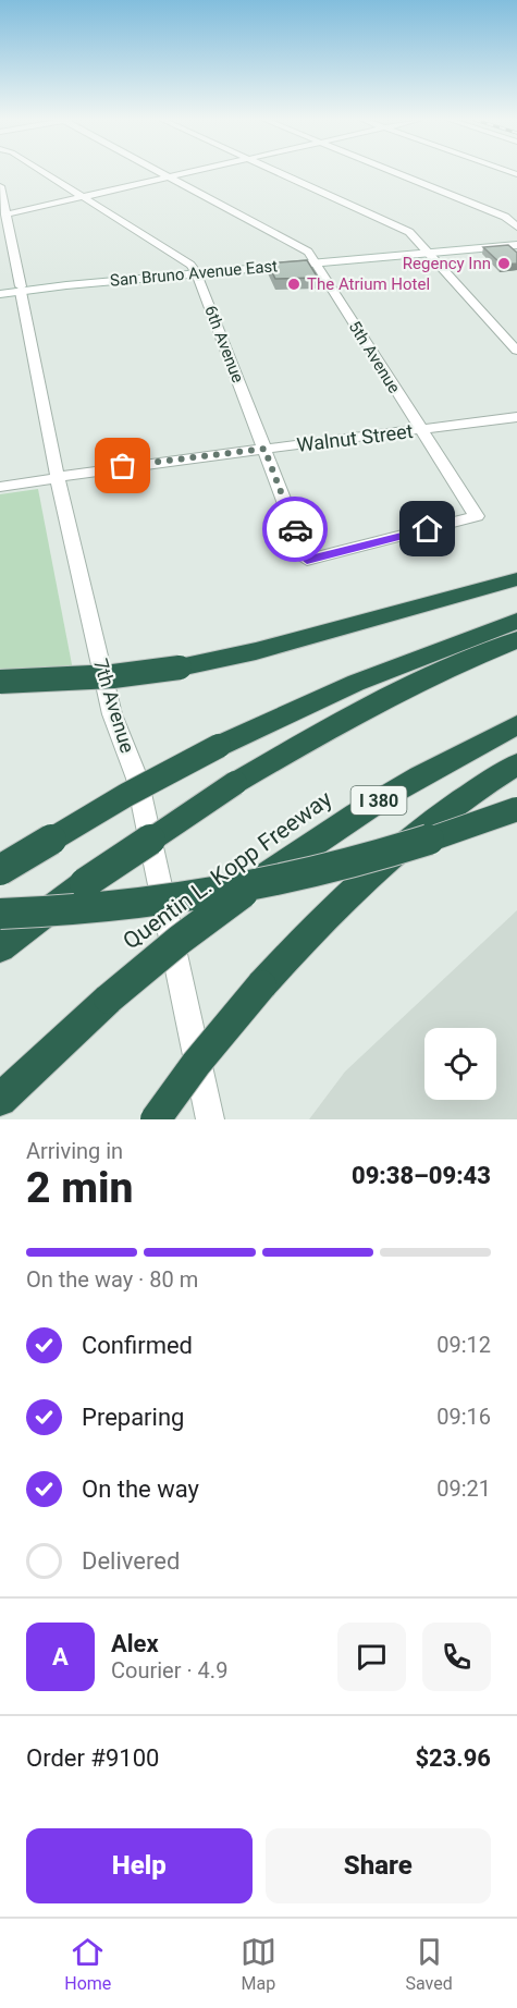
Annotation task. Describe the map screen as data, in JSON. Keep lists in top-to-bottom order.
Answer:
{
  "streets": {
    "highway": ["I 380", "Quentin L. Kopp Freeway"],
    "main road": ["San Bruno Avenue East"],
    "street": [
      "6th Avenue",
      "5th Avenue",
      "Walnut Street",
      "7th Avenue"
    ]
  },
  "crossings": [
    ["San Bruno Avenue East", "6th Avenue"],
    ["San Bruno Avenue East", "5th Avenue"],
    ["San Bruno Avenue East", "7th Avenue"],
    ["6th Avenue", "5th Avenue"],
    ["6th Avenue", "Walnut Street"],
    ["5th Avenue", "Walnut Street"],
    ["Walnut Street", "7th Avenue"]
  ],
  "places": ["Regency Inn", "The Atrium Hotel"],
  "page": {
    "heading": ["2 min", "Arriving in", "09:38–09:43"],
    "panel": [
      "Alex",
      "Courier · 4.9",
      "Order #9100",
      "$23.96"
    ],
    "bar": "On the way · 80 m",
    "list": [
      ["Confirmed", "09:12"],
      ["Preparing", "09:16"],
      ["On the way", "09:21"],
      "Delivered"
    ],
    "round": "A",
    "buttons": ["Help", "Share"],
    "tabs": ["Home", "Map", "Saved"]
  }
}
